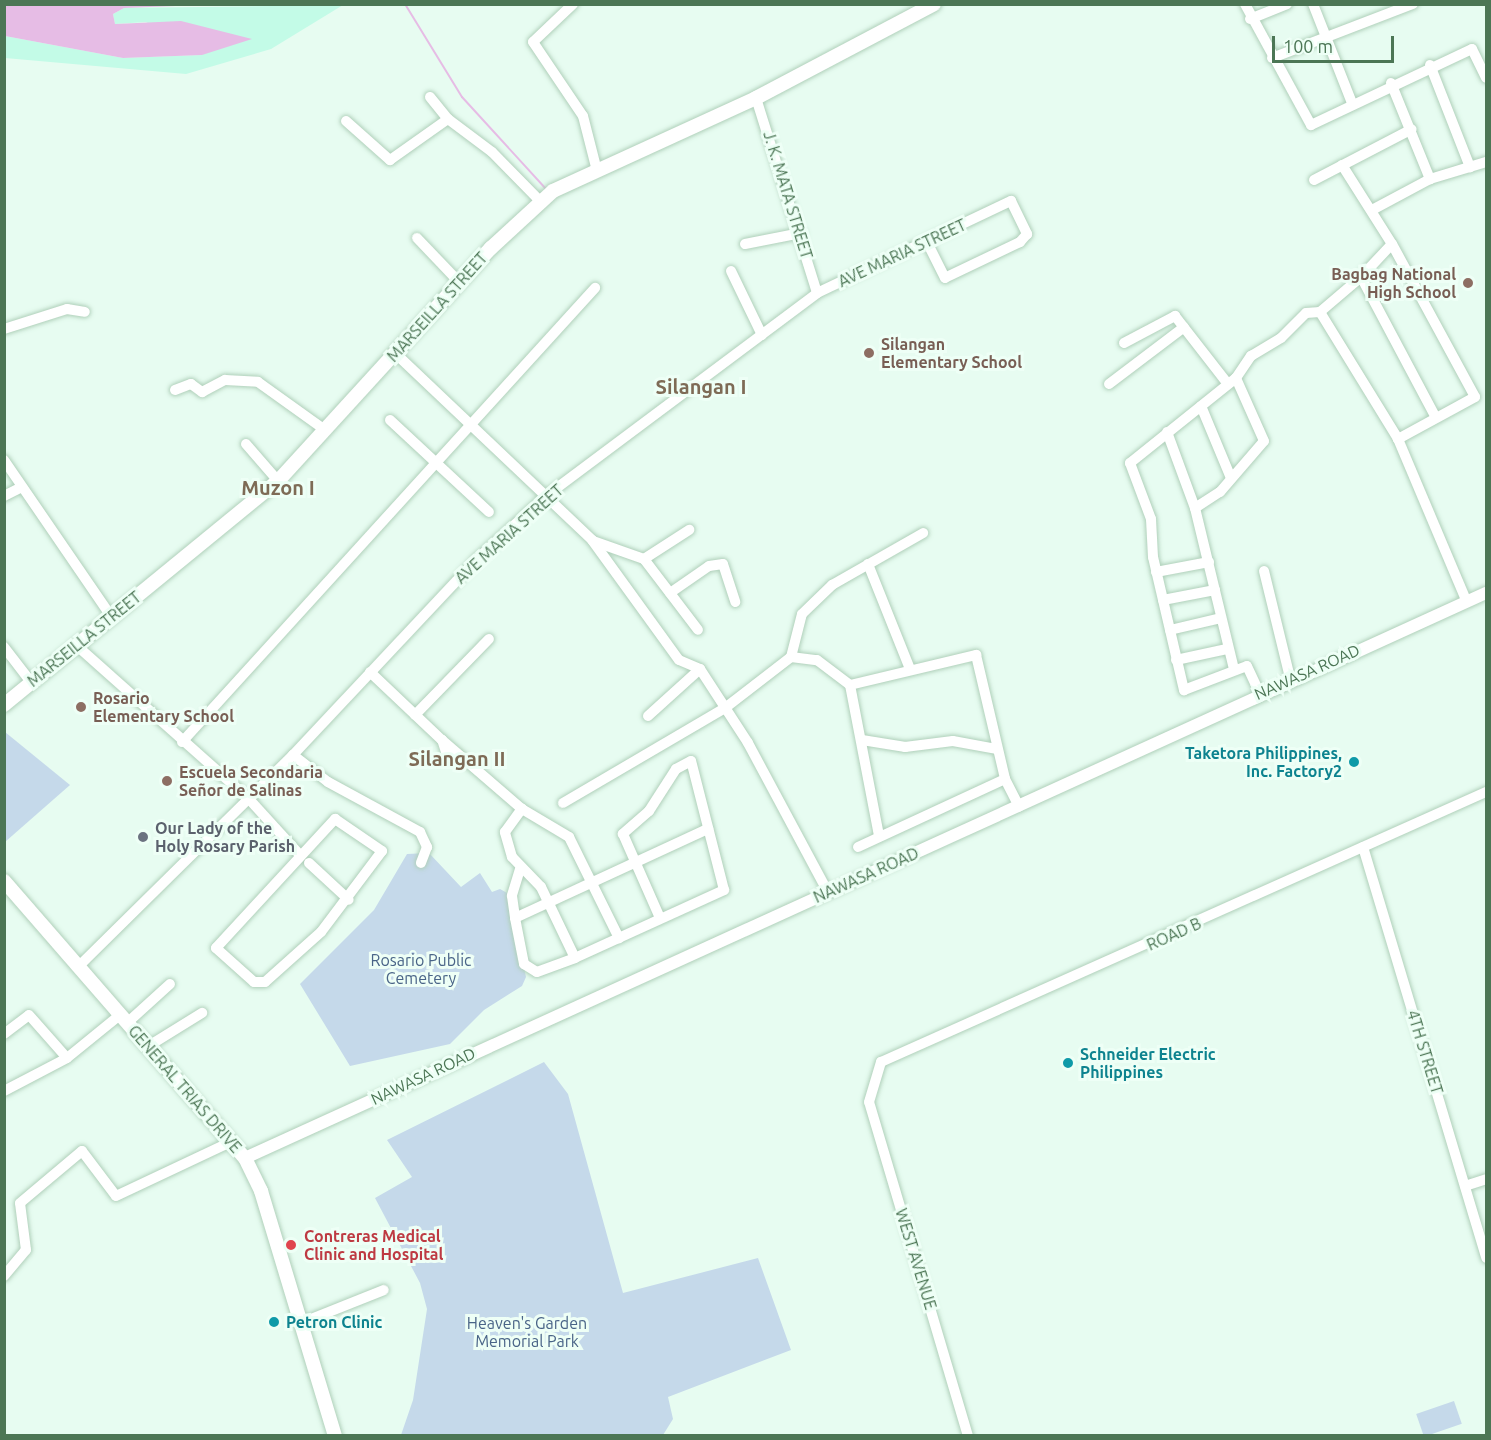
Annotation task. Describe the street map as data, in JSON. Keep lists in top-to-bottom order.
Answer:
{
  "streets": {
    "main road": ["MARSEILLA STREET", "GENERAL TRIAS DRIVE"],
    "street": [
      "J. K. MATA STREET",
      "AVE MARIA STREET",
      "NAWASA ROAD",
      "ROAD B",
      "4TH STREET",
      "WEST AVENUE"
    ]
  },
  "crossings": [
    ["J. K. MATA STREET", "AVE MARIA STREET"],
    ["J. K. MATA STREET", "MARSEILLA STREET"],
    ["AVE MARIA STREET", "GENERAL TRIAS DRIVE"],
    ["NAWASA ROAD", "GENERAL TRIAS DRIVE"],
    ["ROAD B", "4TH STREET"],
    ["ROAD B", "WEST AVENUE"]
  ],
  "districts": ["Silangan I", "Muzon I", "Silangan II"],
  "parks": ["Rosario Public Cemetery", "Heaven's Garden Memorial Park"],
  "places": [
    "Bagbag National High School",
    "Silangan Elementary School",
    "Rosario Elementary School",
    "Taketora Philippines, Inc. Factory2",
    "Escuela Secondaria Señor de Salinas",
    "Our Lady of the Holy Rosary Parish",
    "Schneider Electric Philippines",
    "Contreras Medical Clinic and Hospital",
    "Petron Clinic"
  ],
  "scale_bar": "100 m"
}
